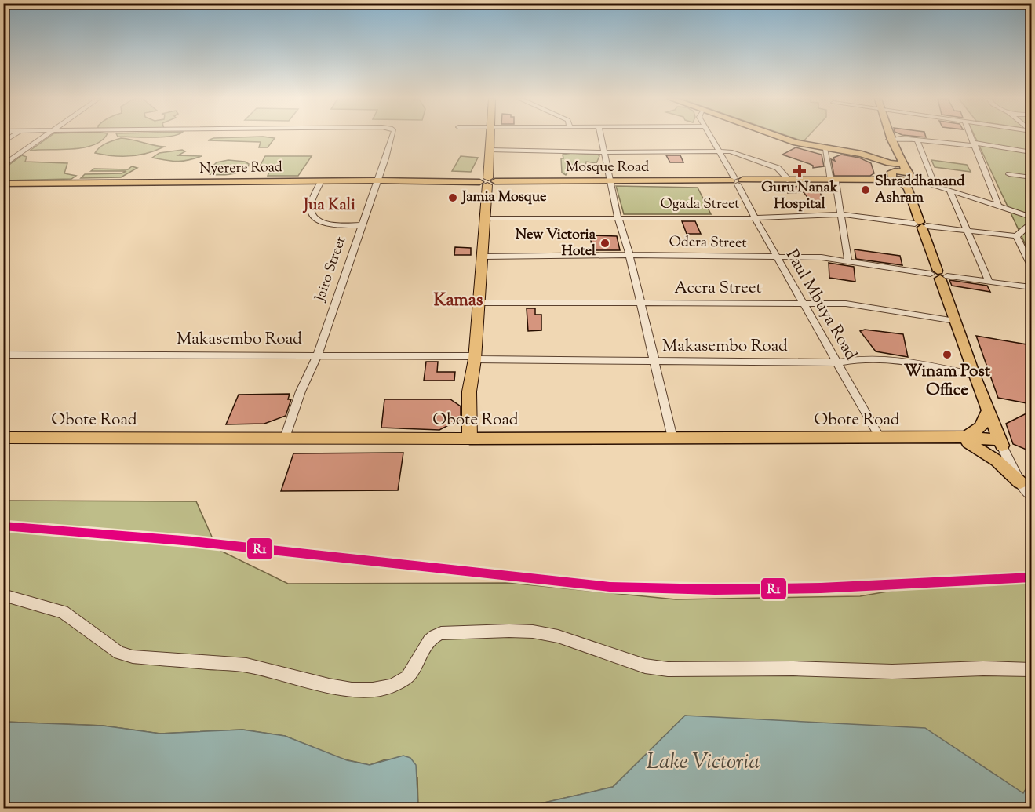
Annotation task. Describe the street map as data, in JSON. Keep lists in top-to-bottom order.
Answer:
{
  "streets": {
    "highway": ["Obote Road"],
    "main road": ["Mosque Road", "Nyerere Road"],
    "street": [
      "Ogada Street",
      "Odera Street",
      "Jairo Street",
      "Accra Street",
      "Paul Mbuya Road",
      "Makasembo Road"
    ]
  },
  "crossings": [
    ["Mosque Road", "Nyerere Road"],
    ["Mosque Road", "Paul Mbuya Road"],
    ["Nyerere Road", "Jairo Street"],
    ["Ogada Street", "Paul Mbuya Road"],
    ["Odera Street", "Paul Mbuya Road"],
    ["Jairo Street", "Makasembo Road"],
    ["Jairo Street", "Obote Road"],
    ["Accra Street", "Paul Mbuya Road"],
    ["Paul Mbuya Road", "Makasembo Road"],
    ["Paul Mbuya Road", "Obote Road"]
  ],
  "districts": ["Jua Kali", "Kamas"],
  "water": ["Lake Victoria"],
  "places": {
    "health": ["Guru Nanak Hospital"],
    "other": [
      "Shraddhanand Ashram",
      "Jamia Mosque",
      "New Victoria Hotel",
      "Winam Post Office"
    ]
  },
  "lines": ["transit line R1"]
}
